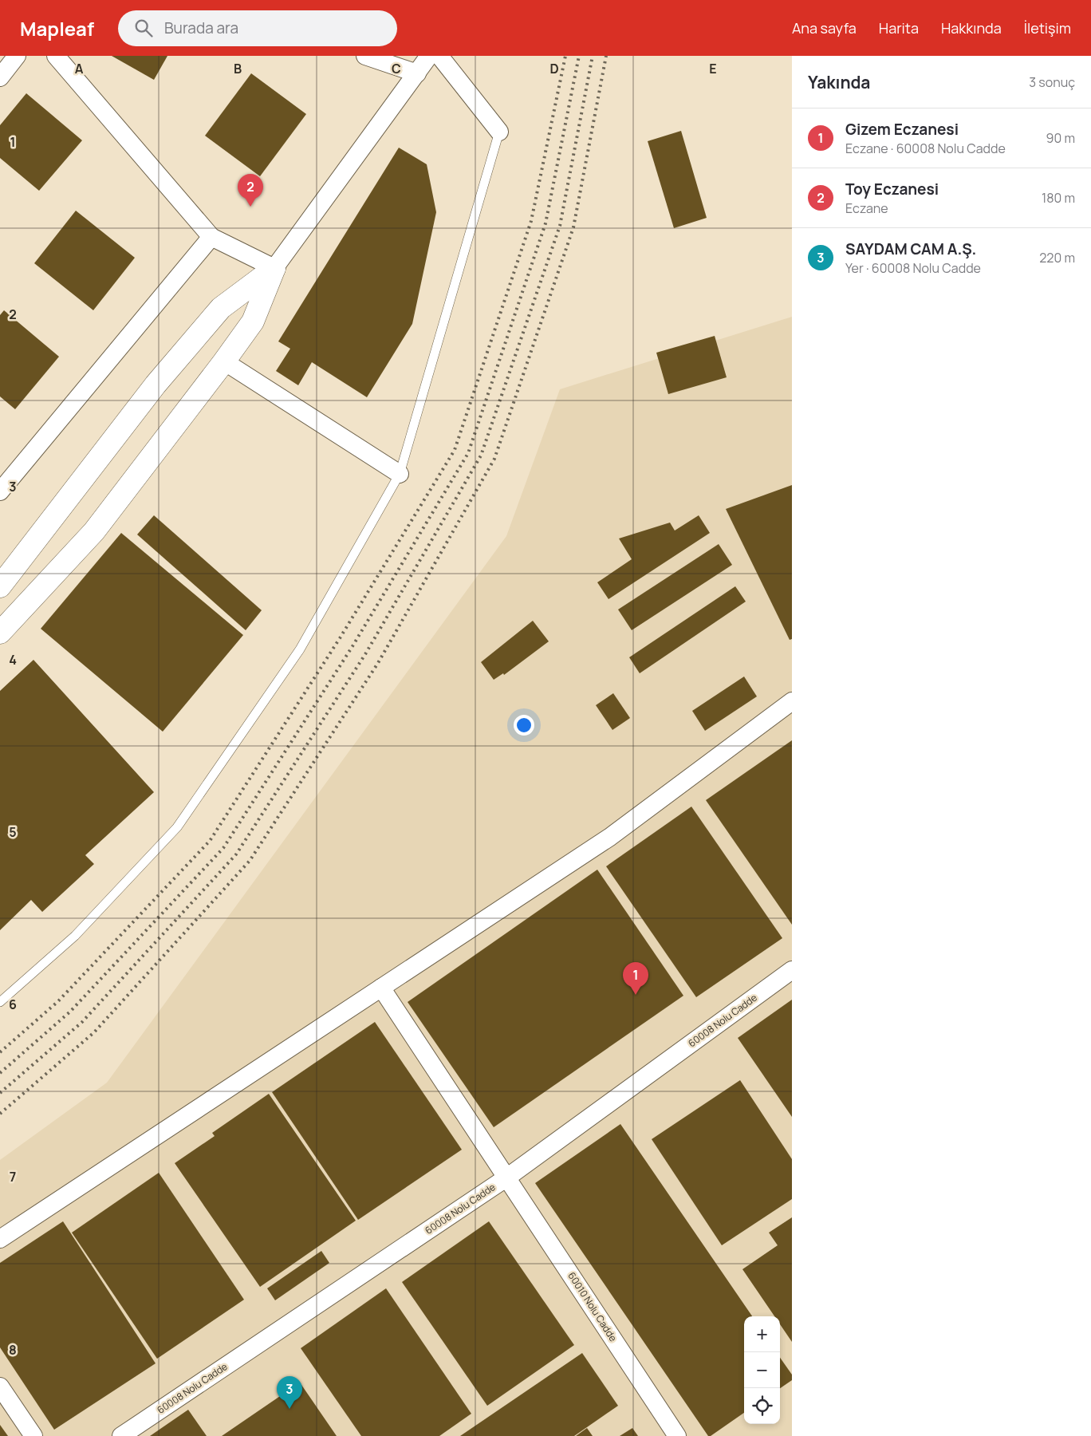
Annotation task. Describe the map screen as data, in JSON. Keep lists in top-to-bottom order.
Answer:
{
  "streets": {
    "street": ["60008 Nolu Cadde", "60010 Nolu Cadde"]
  },
  "crossings": [
    ["60008 Nolu Cadde", "60010 Nolu Cadde"]
  ],
  "page": {
    "header": "Mapleaf",
    "search": "Burada ara",
    "nav": [
      "Ana sayfa",
      "Harita",
      "Hakkında",
      "İletişim"
    ],
    "heading": ["Yakında", "3 sonuç"],
    "list": [
      {
        "mark": "1",
        "name": "Gizem Eczanesi",
        "note": "Eczane · 60008 Nolu Cadde",
        "value": "90 m"
      },
      {
        "mark": "2",
        "name": "Toy Eczanesi",
        "note": "Eczane",
        "value": "180 m"
      },
      {
        "mark": "3",
        "name": "SAYDAM CAM A.Ş.",
        "note": "Yer · 60008 Nolu Cadde",
        "value": "220 m"
      }
    ],
    "pins": ["2", "1", "3"],
    "map_buttons": ["+", "−"]
  },
  "grid": {
    "columns": [
      "A",
      "B",
      "C",
      "D",
      "E"
    ],
    "rows": [
      "1",
      "2",
      "3",
      "4",
      "5",
      "6",
      "7",
      "8"
    ]
  }
}
